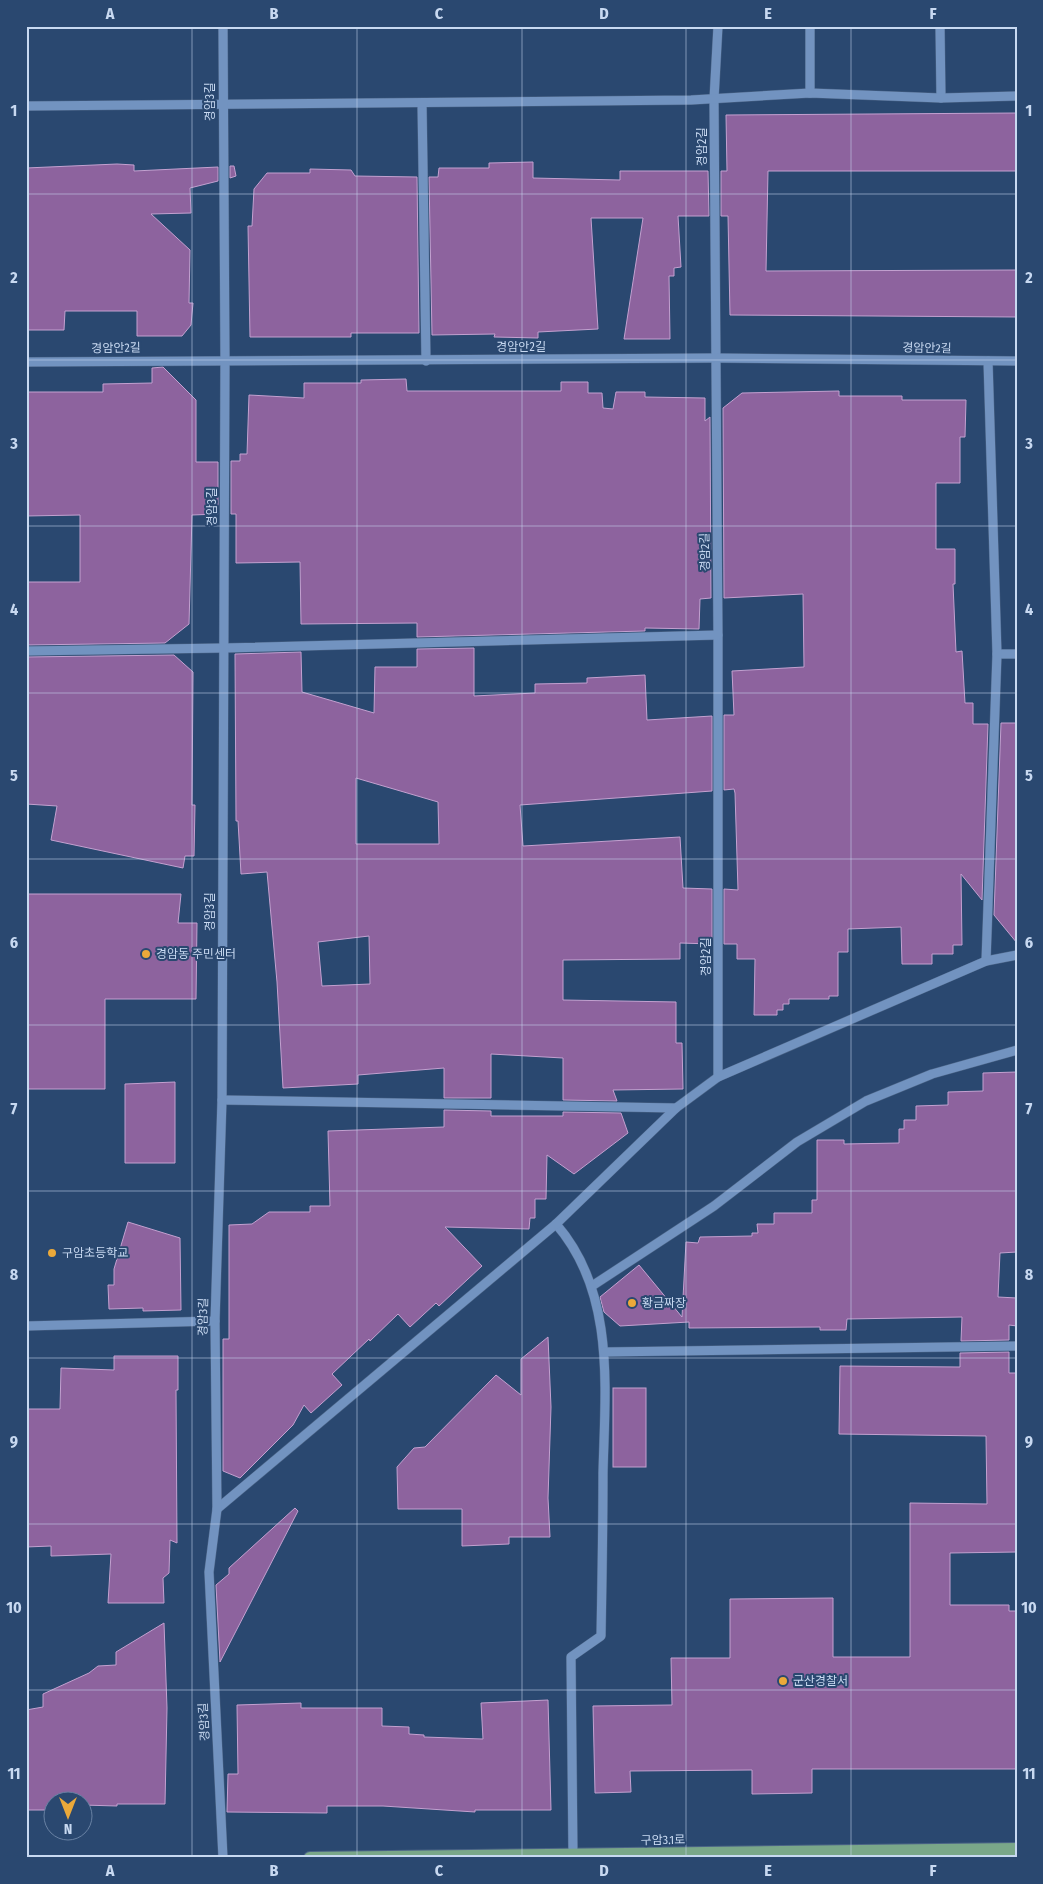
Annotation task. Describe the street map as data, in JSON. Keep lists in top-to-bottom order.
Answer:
{
  "streets": {
    "main road": ["구암3.1로"],
    "street": ["경암3길", "경암2길", "경암안2길"]
  },
  "crossings": [
    ["경암3길", "경암안2길"],
    ["경암2길", "경암안2길"]
  ],
  "places": [
    "경암동 주민센터",
    "구암초등학교",
    "황금짜장",
    "군산경찰서"
  ],
  "north": "bottom",
  "grid": {
    "columns": [
      "A",
      "B",
      "C",
      "D",
      "E",
      "F"
    ],
    "rows": [
      "1",
      "2",
      "3",
      "4",
      "5",
      "6",
      "7",
      "8",
      "9",
      "10",
      "11"
    ]
  }
}
